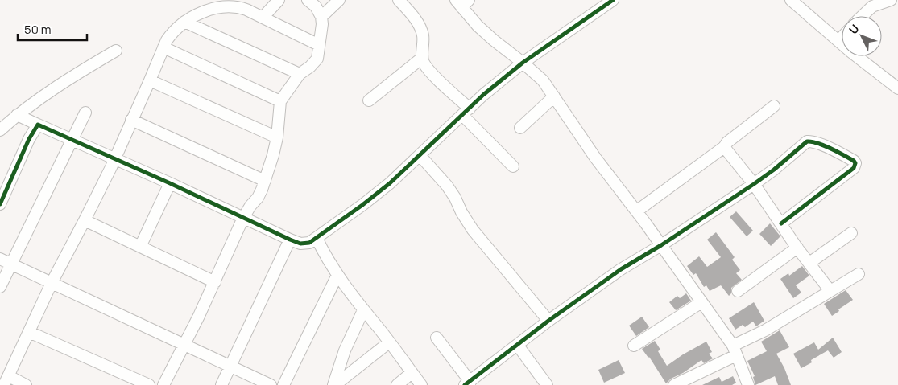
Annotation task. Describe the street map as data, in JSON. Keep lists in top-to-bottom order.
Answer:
{
  "scale_bar": "50 m",
  "north": "top left"
}
